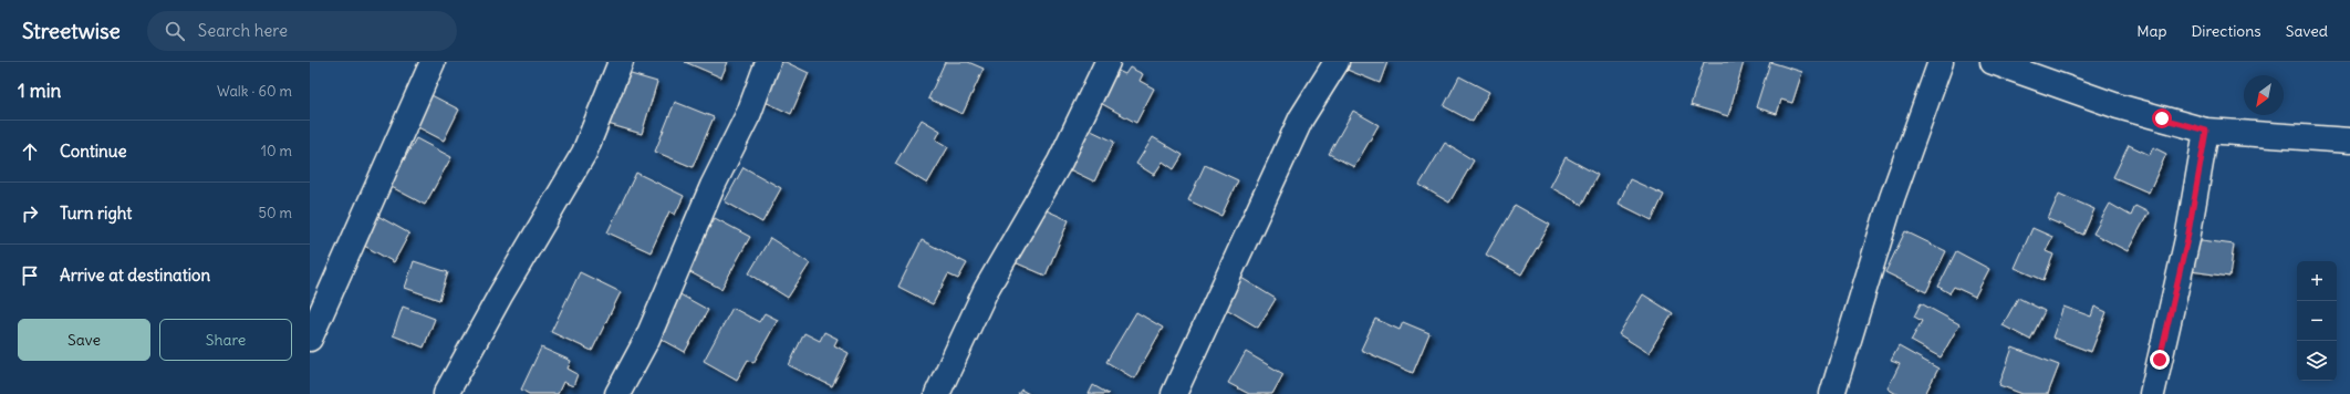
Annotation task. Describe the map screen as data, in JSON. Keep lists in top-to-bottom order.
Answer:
{
  "north": "bottom left",
  "page": {
    "header": "Streetwise",
    "search": "Search here",
    "nav": ["Map", "Directions", "Saved"],
    "heading": ["1 min", "Walk · 60 m"],
    "list": [
      ["Continue", "10 m"],
      ["Turn right", "50 m"],
      "Arrive at destination"
    ],
    "map_buttons": ["+", "−"],
    "buttons": ["Save", "Share"]
  }
}
